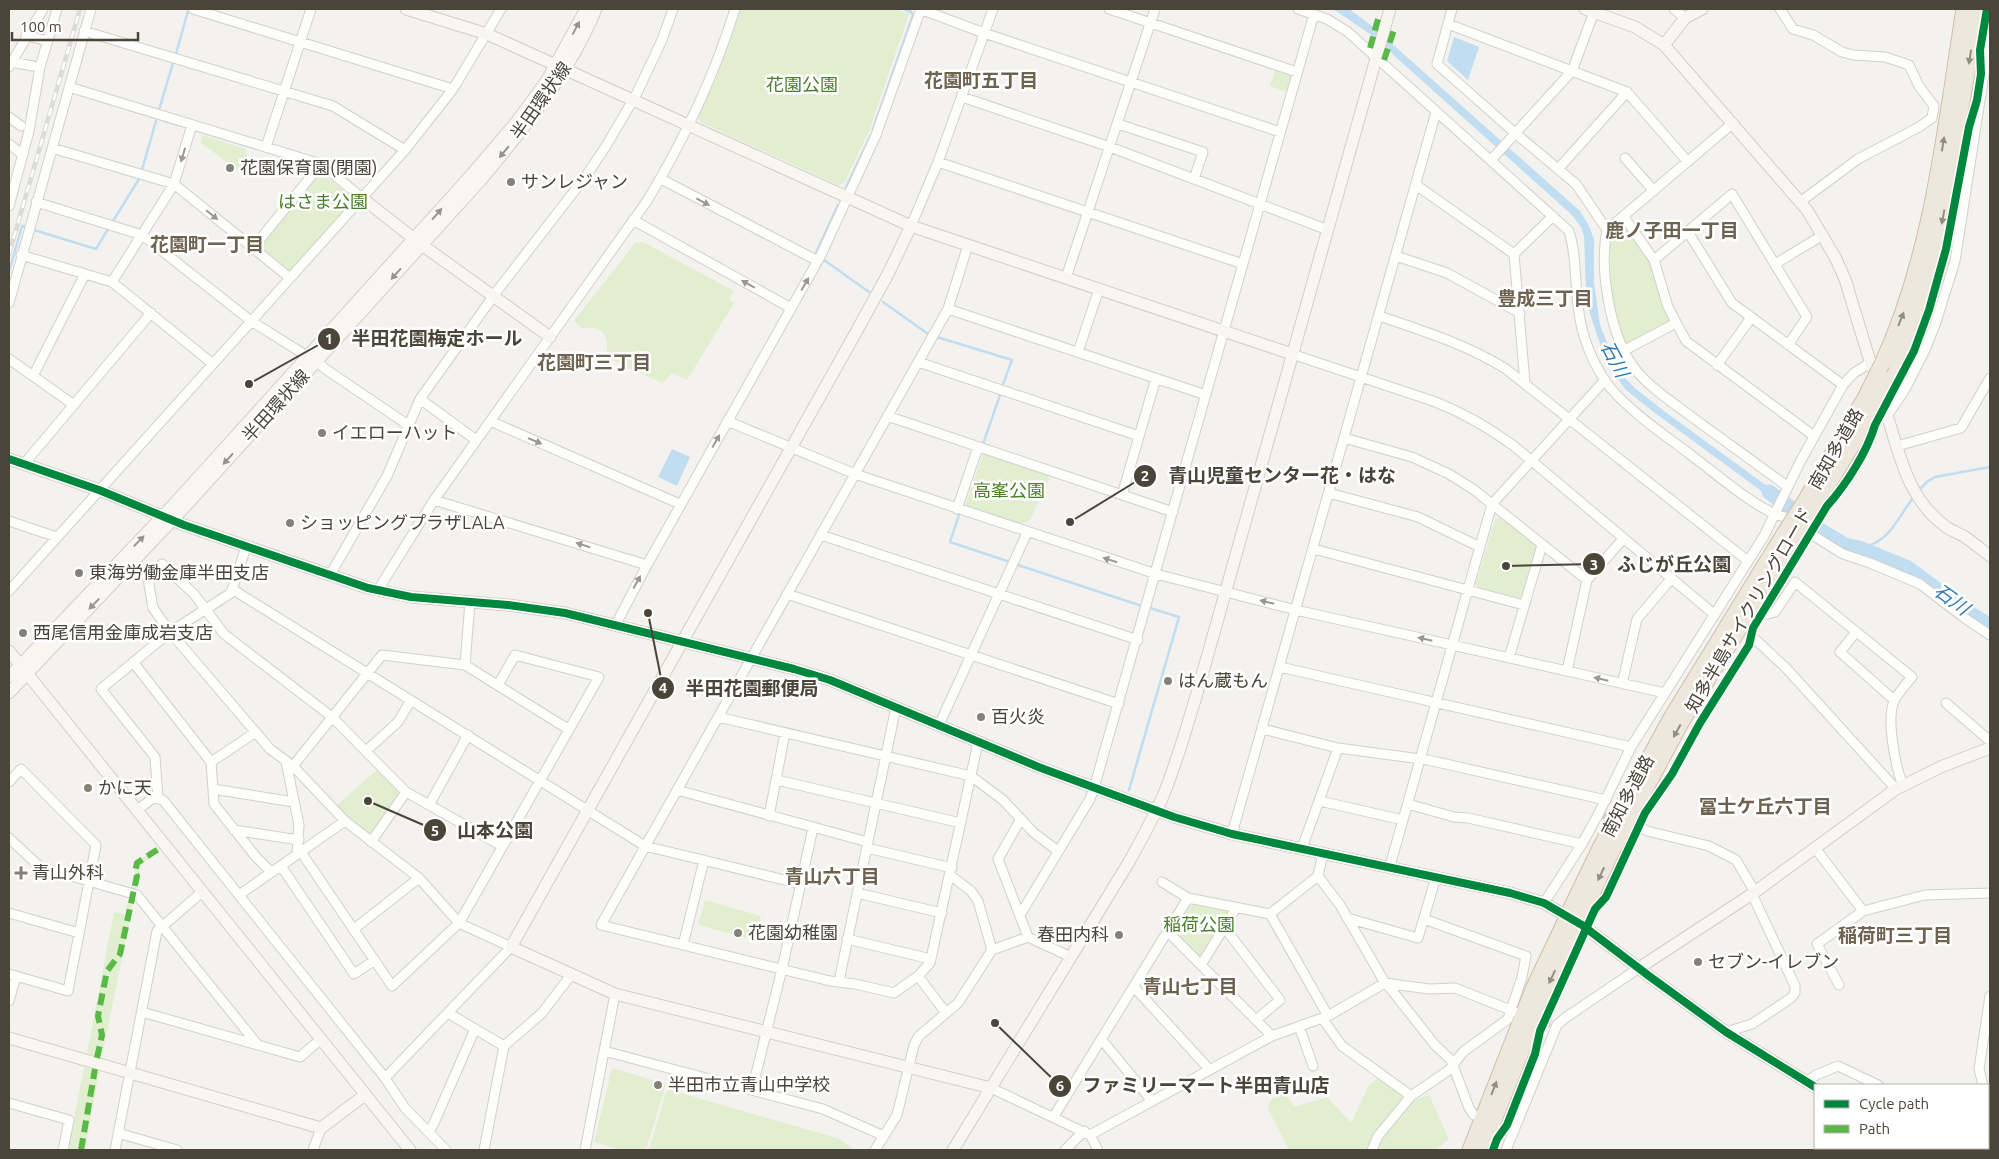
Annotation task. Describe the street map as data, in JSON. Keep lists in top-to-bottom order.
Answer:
{
  "streets": {
    "highway": ["南知多道路"],
    "street": ["半田環状線"],
    "cycle path": ["知多半島サイクリングロード"]
  },
  "districts": [
    "花園町五丁目",
    "鹿ノ子田一丁目",
    "花園町一丁目",
    "豊成三丁目",
    "花園町三丁目",
    "冨士ケ丘六丁目",
    "青山六丁目",
    "稲荷町三丁目",
    "青山七丁目"
  ],
  "water": ["石川"],
  "parks": [
    "花園公園",
    "はさま公園",
    "高峯公園",
    "稲荷公園"
  ],
  "places": {
    "other": [
      "花園保育園(閉園)",
      "サンレジャン",
      "半田花園梅定ホール",
      "イエローハット",
      "青山児童センター花・はな",
      "ショッピングプラザLALA",
      "ふじが丘公園",
      "東海労働金庫半田支店",
      "半田花園郵便局",
      "西尾信用金庫成岩支店",
      "はん蔵もん",
      "百火炎",
      "かに天",
      "山本公園",
      "花園幼稚園",
      "春田内科",
      "セブン-イレブン",
      "ファミリーマート半田青山店",
      "半田市立青山中学校"
    ],
    "health": ["青山外科"]
  },
  "legend": ["Cycle path", "Path"],
  "scale_bar": "100 m"
}
